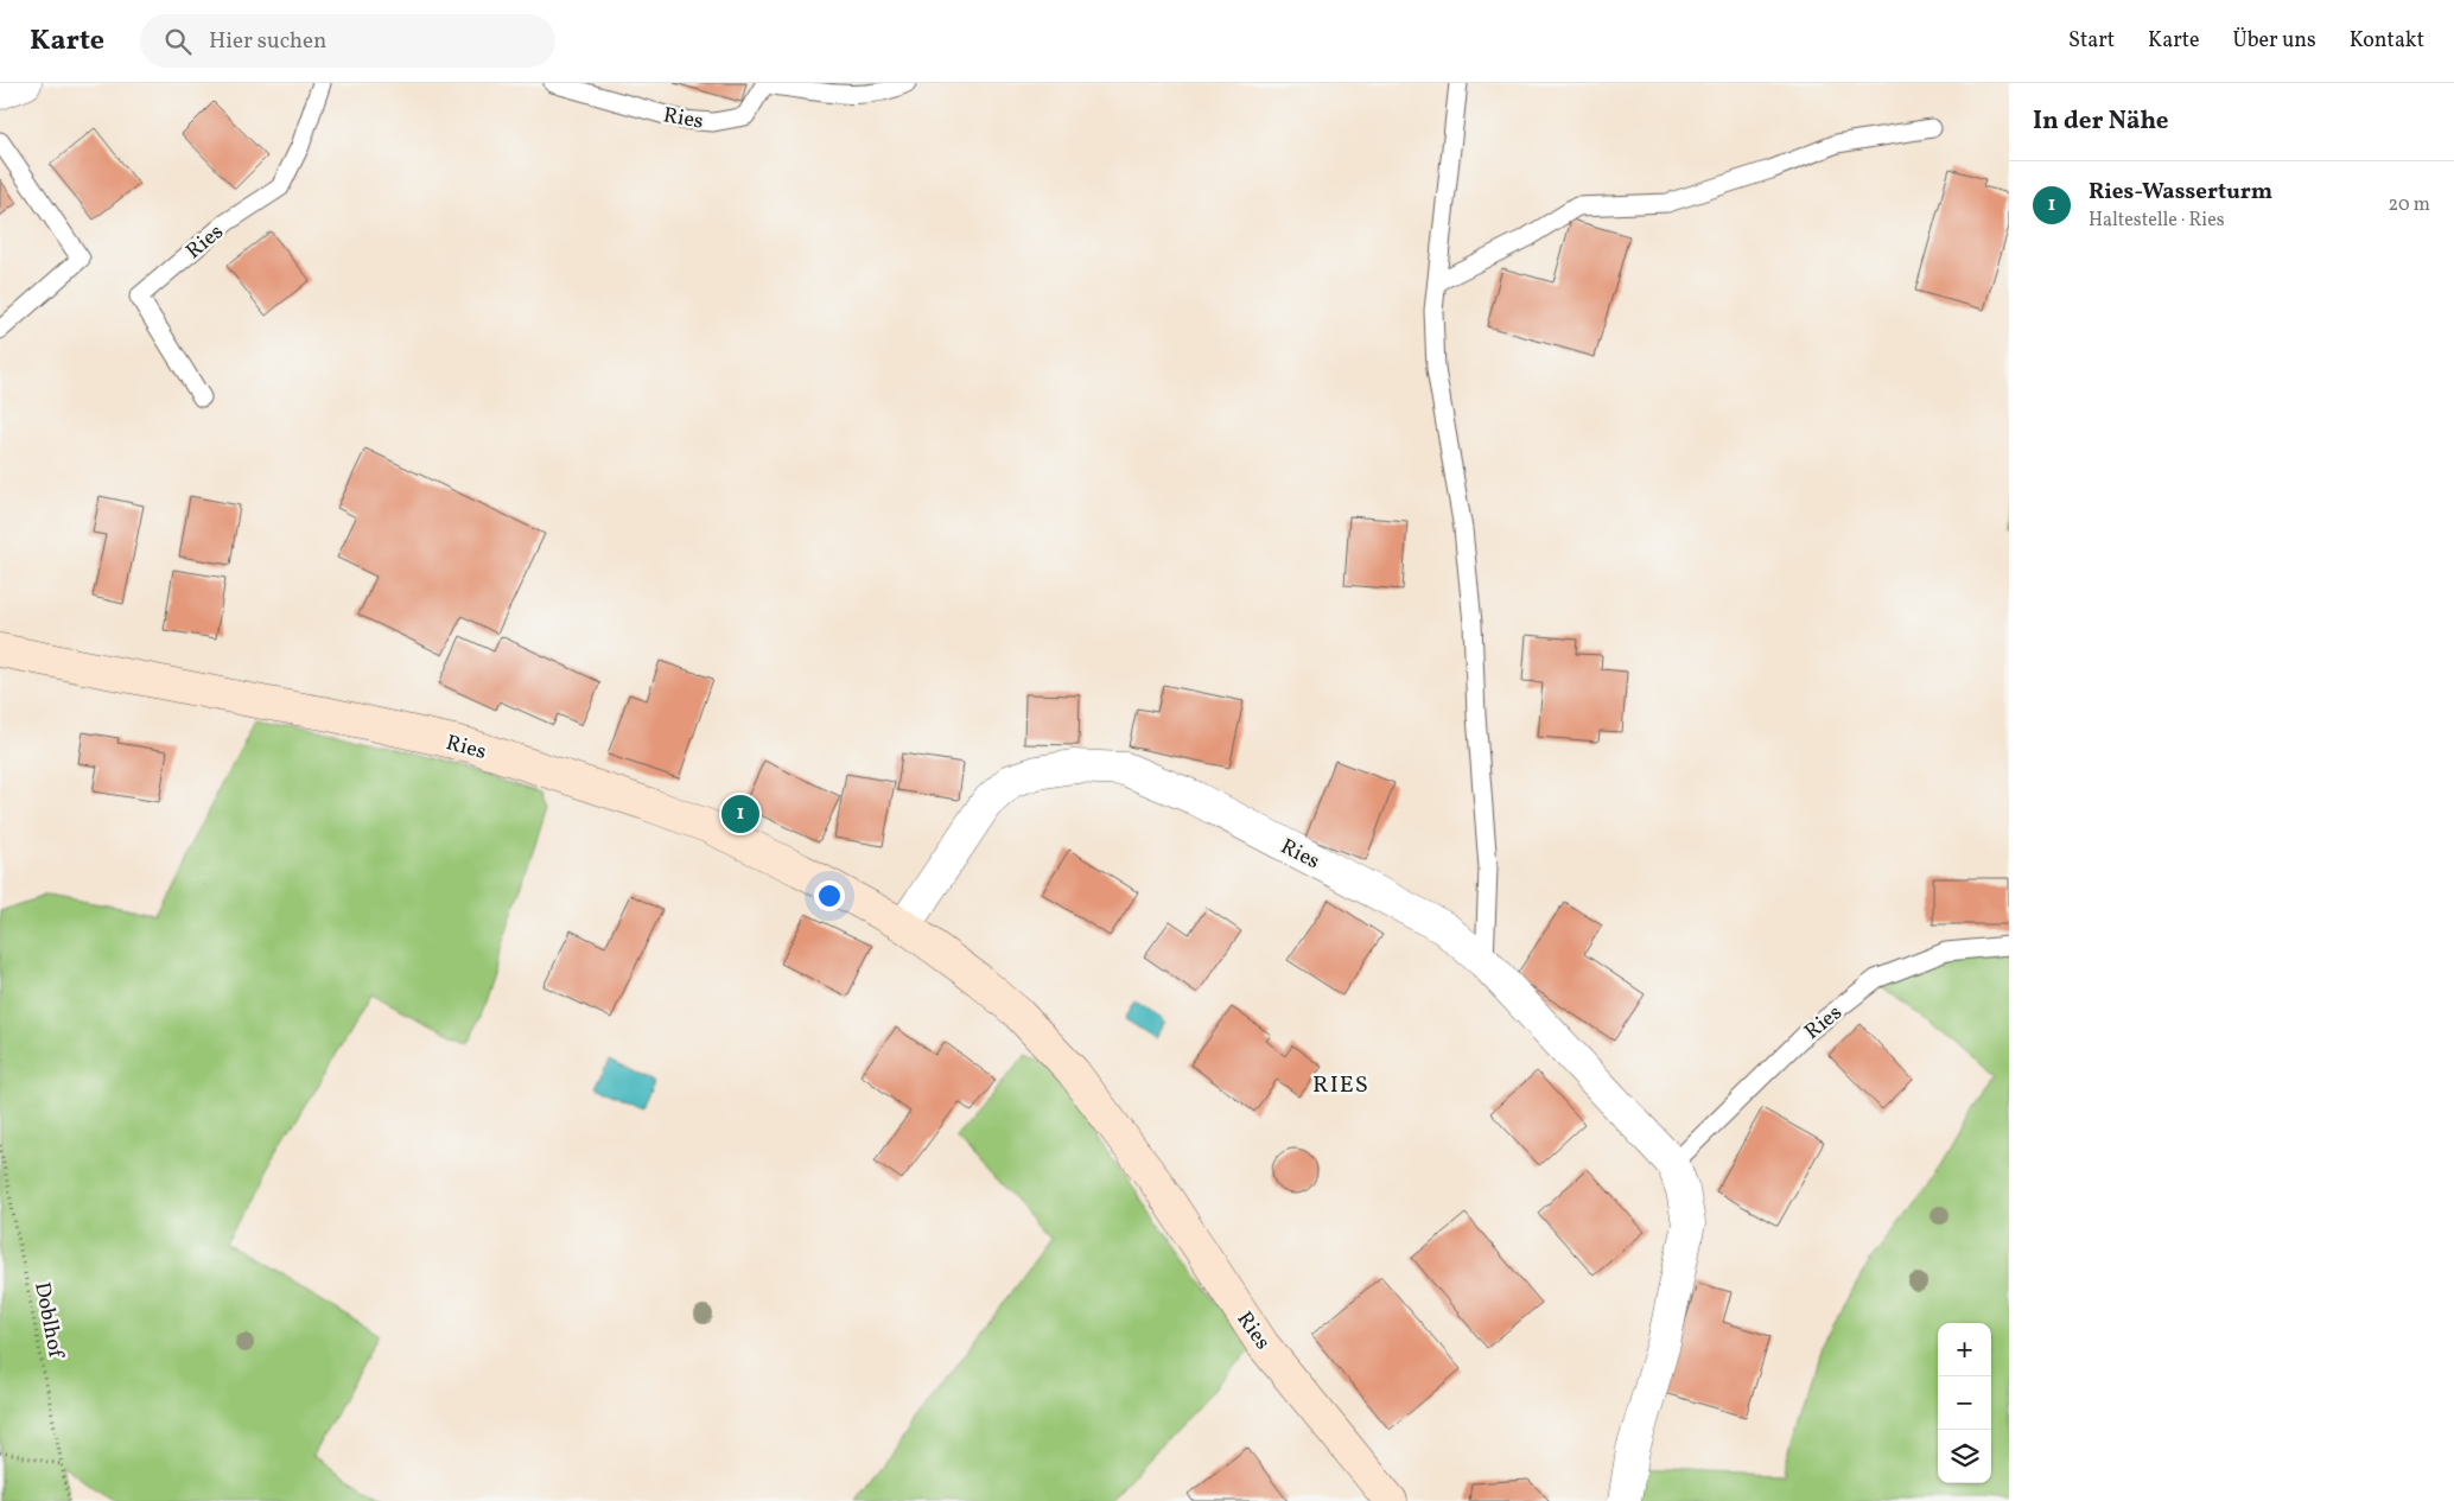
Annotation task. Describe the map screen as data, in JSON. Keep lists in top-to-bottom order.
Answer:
{
  "streets": {
    "street": ["Ries"],
    "path": ["Doblhof"]
  },
  "districts": ["RIES"],
  "page": {
    "header": "Karte",
    "search": "Hier suchen",
    "nav": [
      "Start",
      "Karte",
      "Über uns",
      "Kontakt"
    ],
    "heading": "In der Nähe",
    "list": [
      {
        "mark": "1",
        "name": "Ries-Wasserturm",
        "note": "Haltestelle · Ries",
        "value": "20 m"
      }
    ],
    "pins": "1",
    "map_buttons": ["+", "−"]
  }
}
